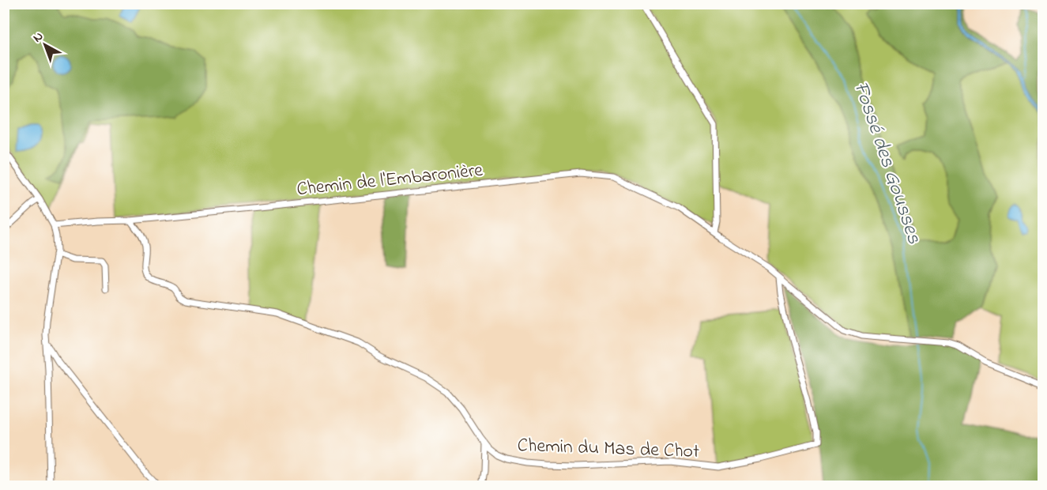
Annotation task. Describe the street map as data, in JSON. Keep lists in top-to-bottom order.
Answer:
{
  "streets": {
    "street": ["Chemin de l'Embaronière", "Chemin du Mas de Chot"]
  },
  "crossings": [
    ["Chemin de l'Embaronière", "Chemin du Mas de Chot"]
  ],
  "water": ["Fossé des Gousses"],
  "north": "top left"
}
